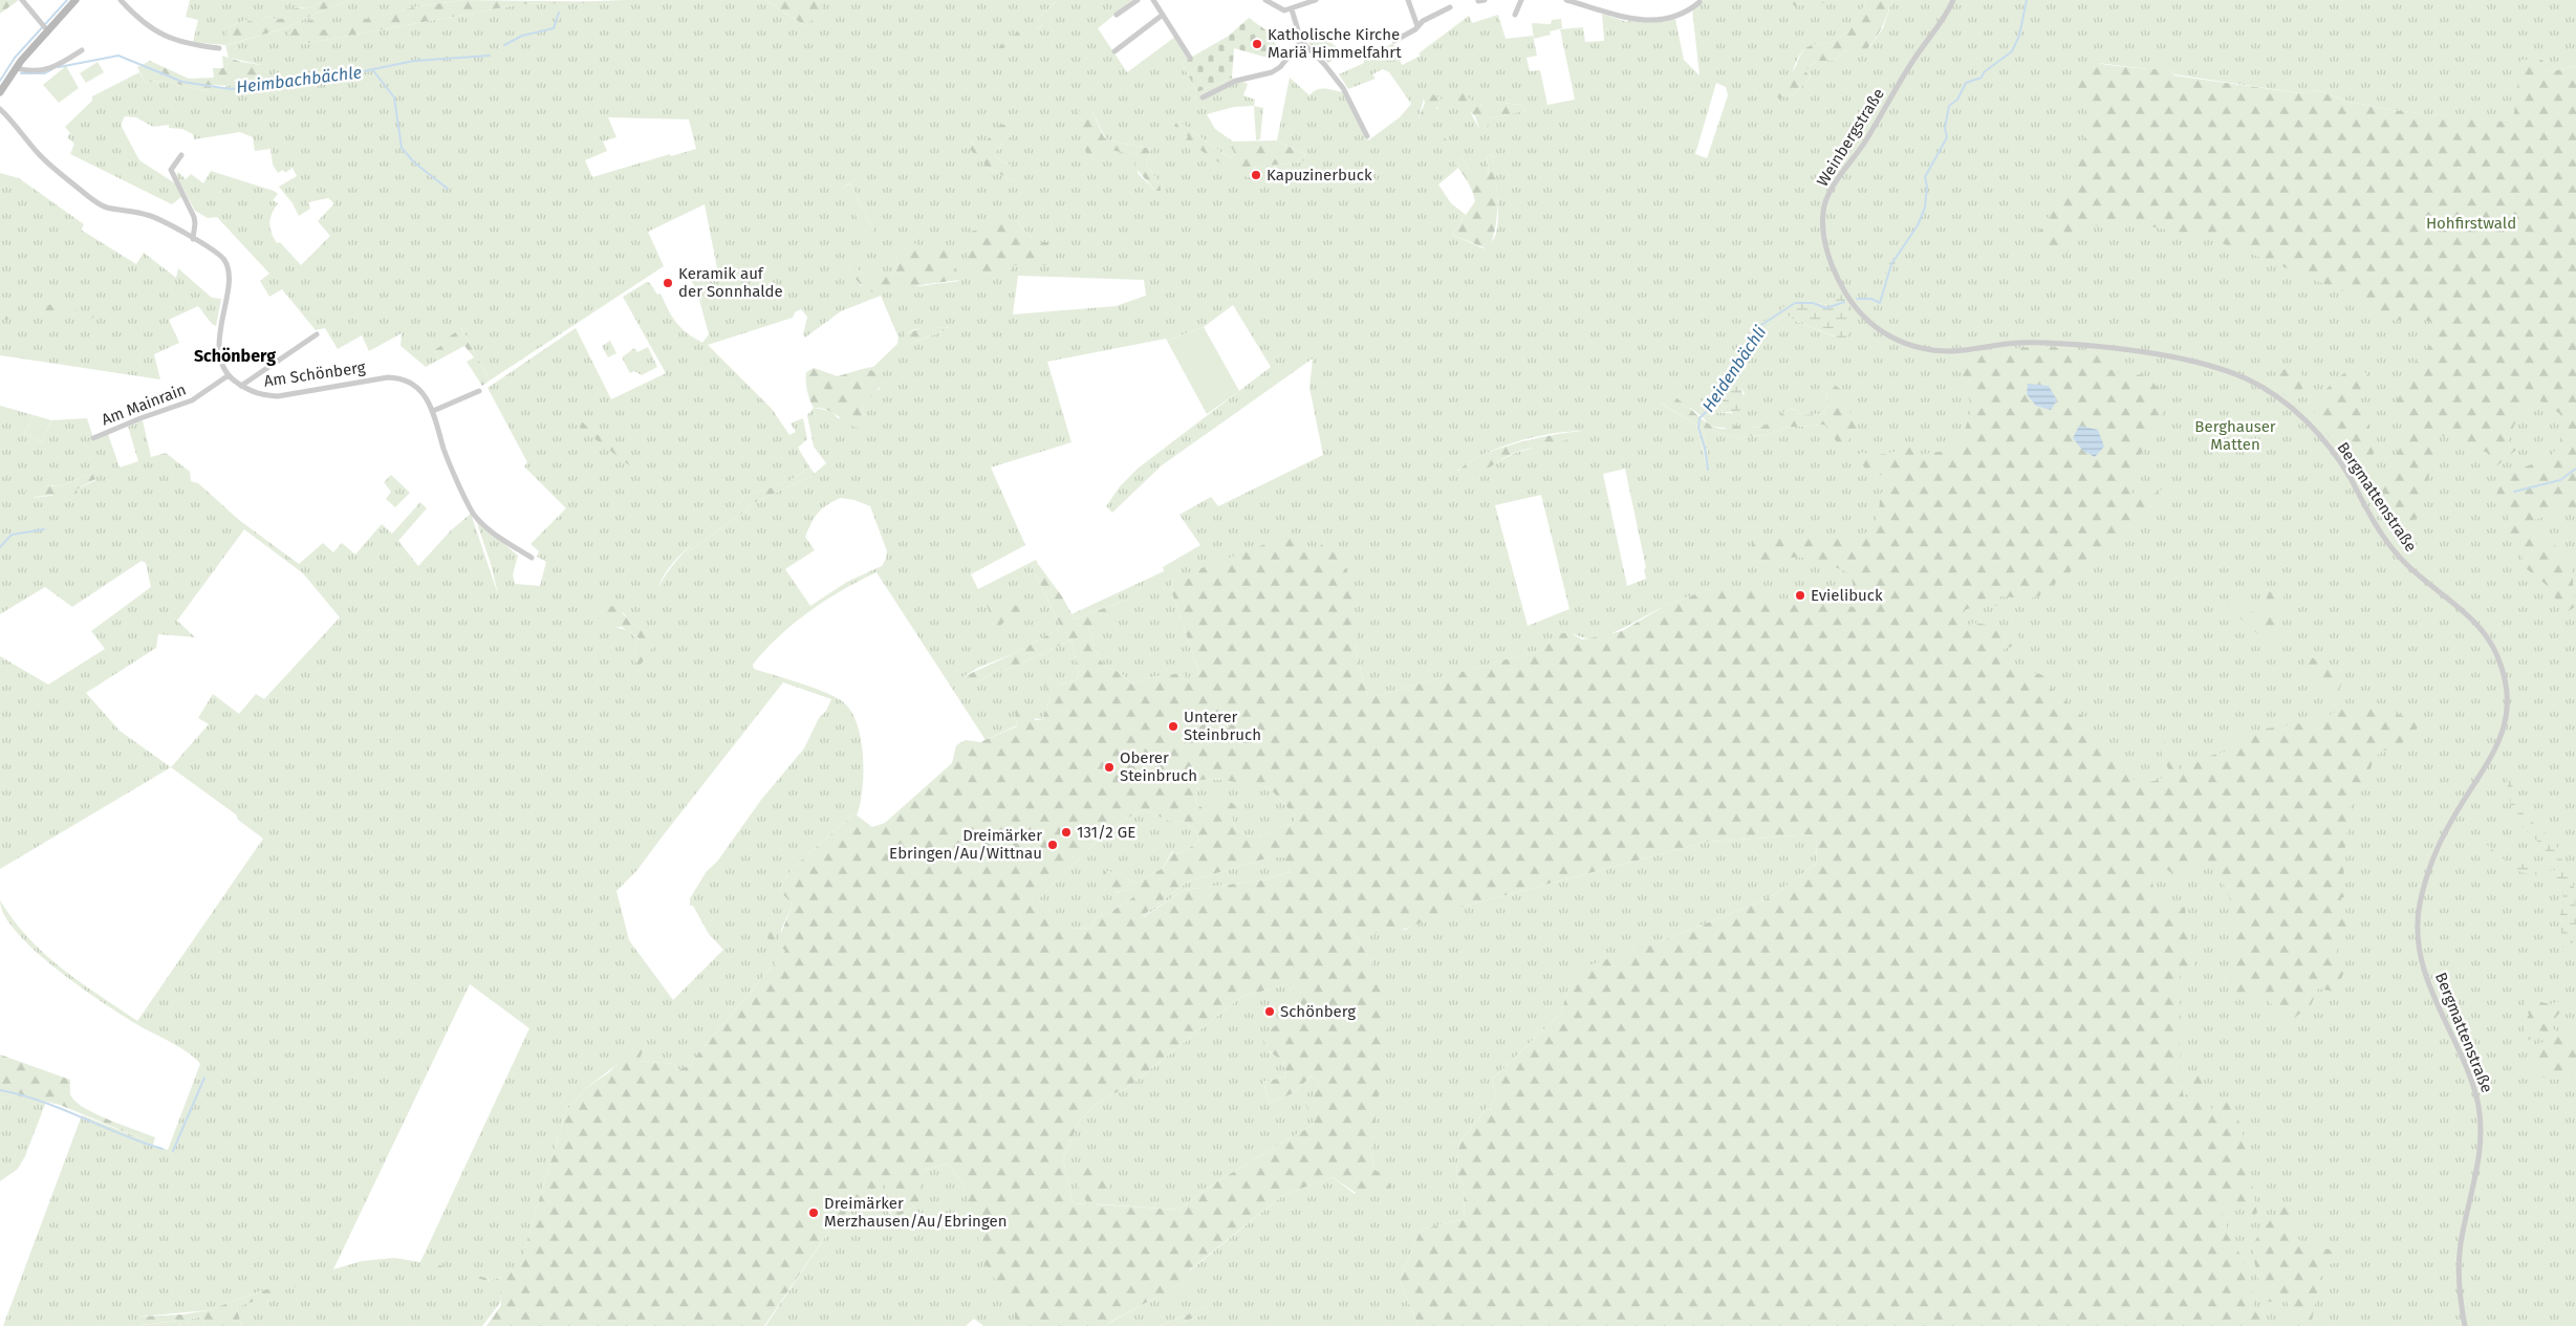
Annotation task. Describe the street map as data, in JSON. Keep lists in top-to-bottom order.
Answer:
{
  "streets": {
    "street": [
      "Weinbergstraße",
      "Am Schönberg",
      "Am Mainrain",
      "Bergmattenstraße"
    ]
  },
  "crossings": [
    ["Weinbergstraße", "Bergmattenstraße"],
    ["Am Schönberg", "Am Mainrain"]
  ],
  "districts": ["Schönberg"],
  "water": ["Heimbachbächle", "Heidenbächli"],
  "parks": ["Hohfirstwald", "Berghauser Matten"],
  "places": [
    "Katholische Kirche Mariä Himmelfahrt",
    "Kapuzinerbuck",
    "Keramik auf der Sonnhalde",
    "Evielibuck",
    "Unterer Steinbruch",
    "Oberer Steinbruch",
    "131/2 GE",
    "Dreimärker Ebringen/Au/Wittnau",
    "Schönberg",
    "Dreimärker Merzhausen/Au/Ebringen"
  ]
}
